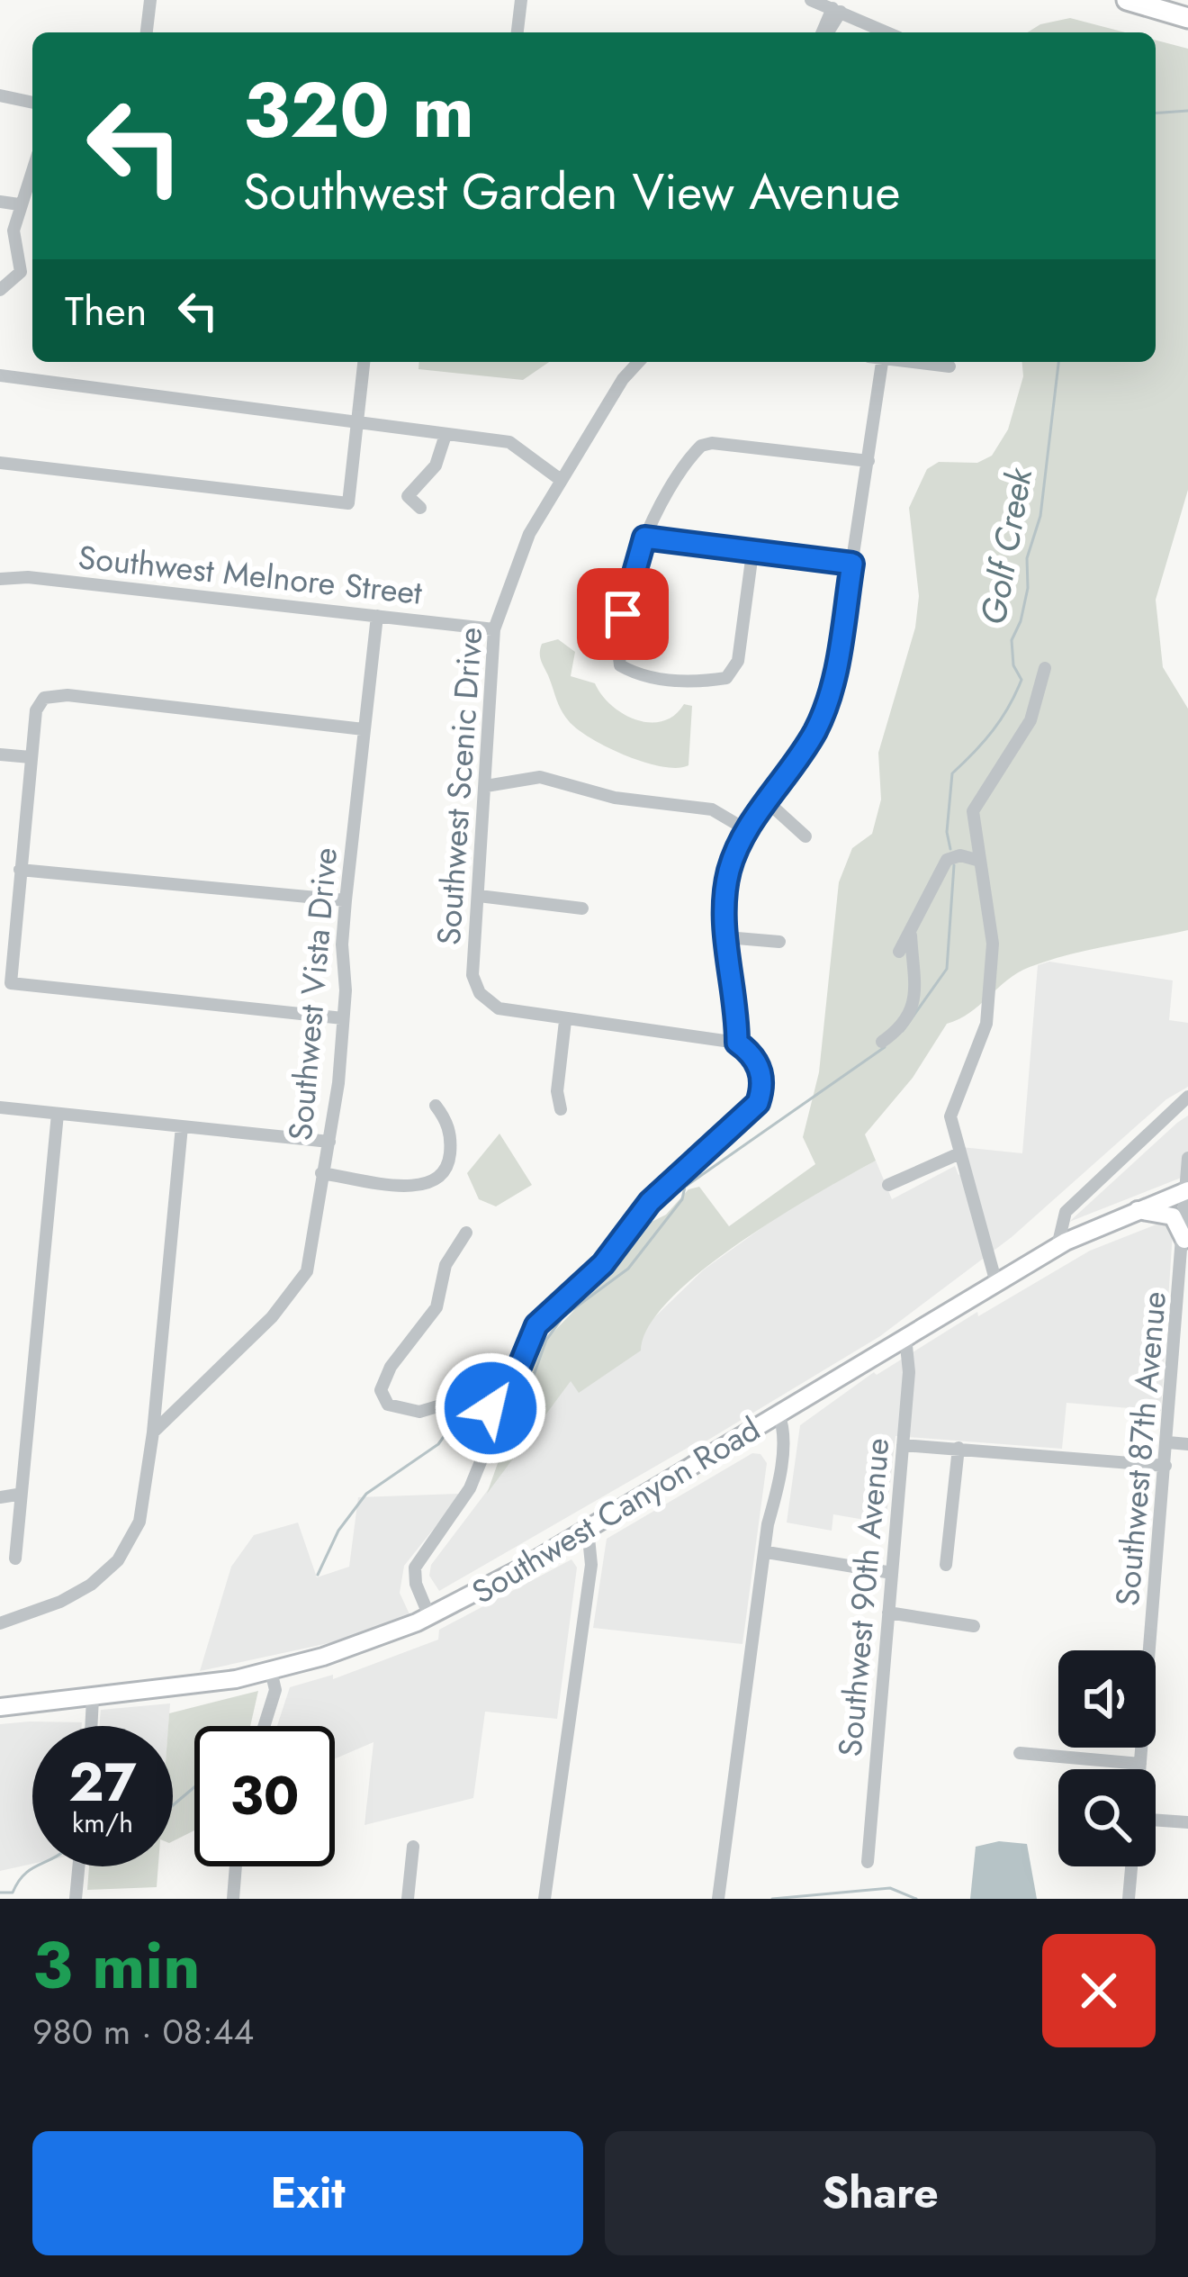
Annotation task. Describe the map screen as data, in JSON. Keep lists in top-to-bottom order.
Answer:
{
  "streets": {
    "main road": ["Southwest Canyon Road"],
    "street": [
      "Southwest Melnore Street",
      "Southwest Scenic Drive",
      "Southwest Vista Drive",
      "Southwest 87th Avenue",
      "Southwest 90th Avenue"
    ]
  },
  "crossings": [
    ["Southwest Melnore Street", "Southwest Scenic Drive"],
    ["Southwest Melnore Street", "Southwest Vista Drive"],
    ["Southwest 87th Avenue", "Southwest Canyon Road"],
    ["Southwest Canyon Road", "Southwest 90th Avenue"]
  ],
  "water": ["Golf Creek"],
  "page": {
    "turn": ["320 m", "Southwest Garden View Avenue"],
    "then": "Then",
    "speed": "27 km/h",
    "limit": "30",
    "heading": ["3 min", "980 m · 08:44"],
    "buttons": ["Exit", "Share"]
  }
}
